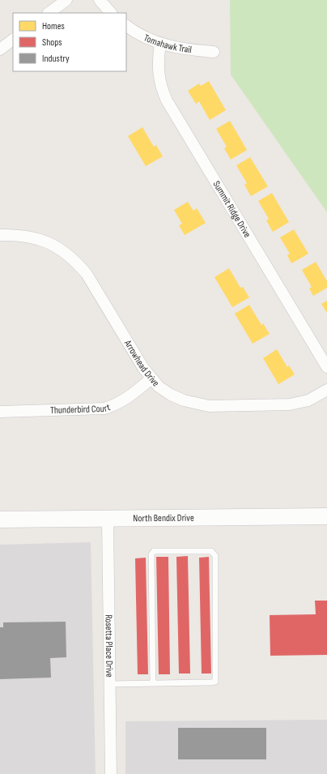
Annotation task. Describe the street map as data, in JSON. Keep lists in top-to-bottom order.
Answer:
{
  "streets": {
    "street": [
      "Tomahawk Trail",
      "Summit Ridge Drive",
      "Arrowhead Drive",
      "Thunderbird Court",
      "North Bendix Drive",
      "Rosetta Place Drive"
    ]
  },
  "crossings": [
    ["Tomahawk Trail", "Summit Ridge Drive"],
    ["Arrowhead Drive", "Thunderbird Court"],
    ["North Bendix Drive", "Rosetta Place Drive"]
  ],
  "legend": ["Homes", "Shops", "Industry"]
}
